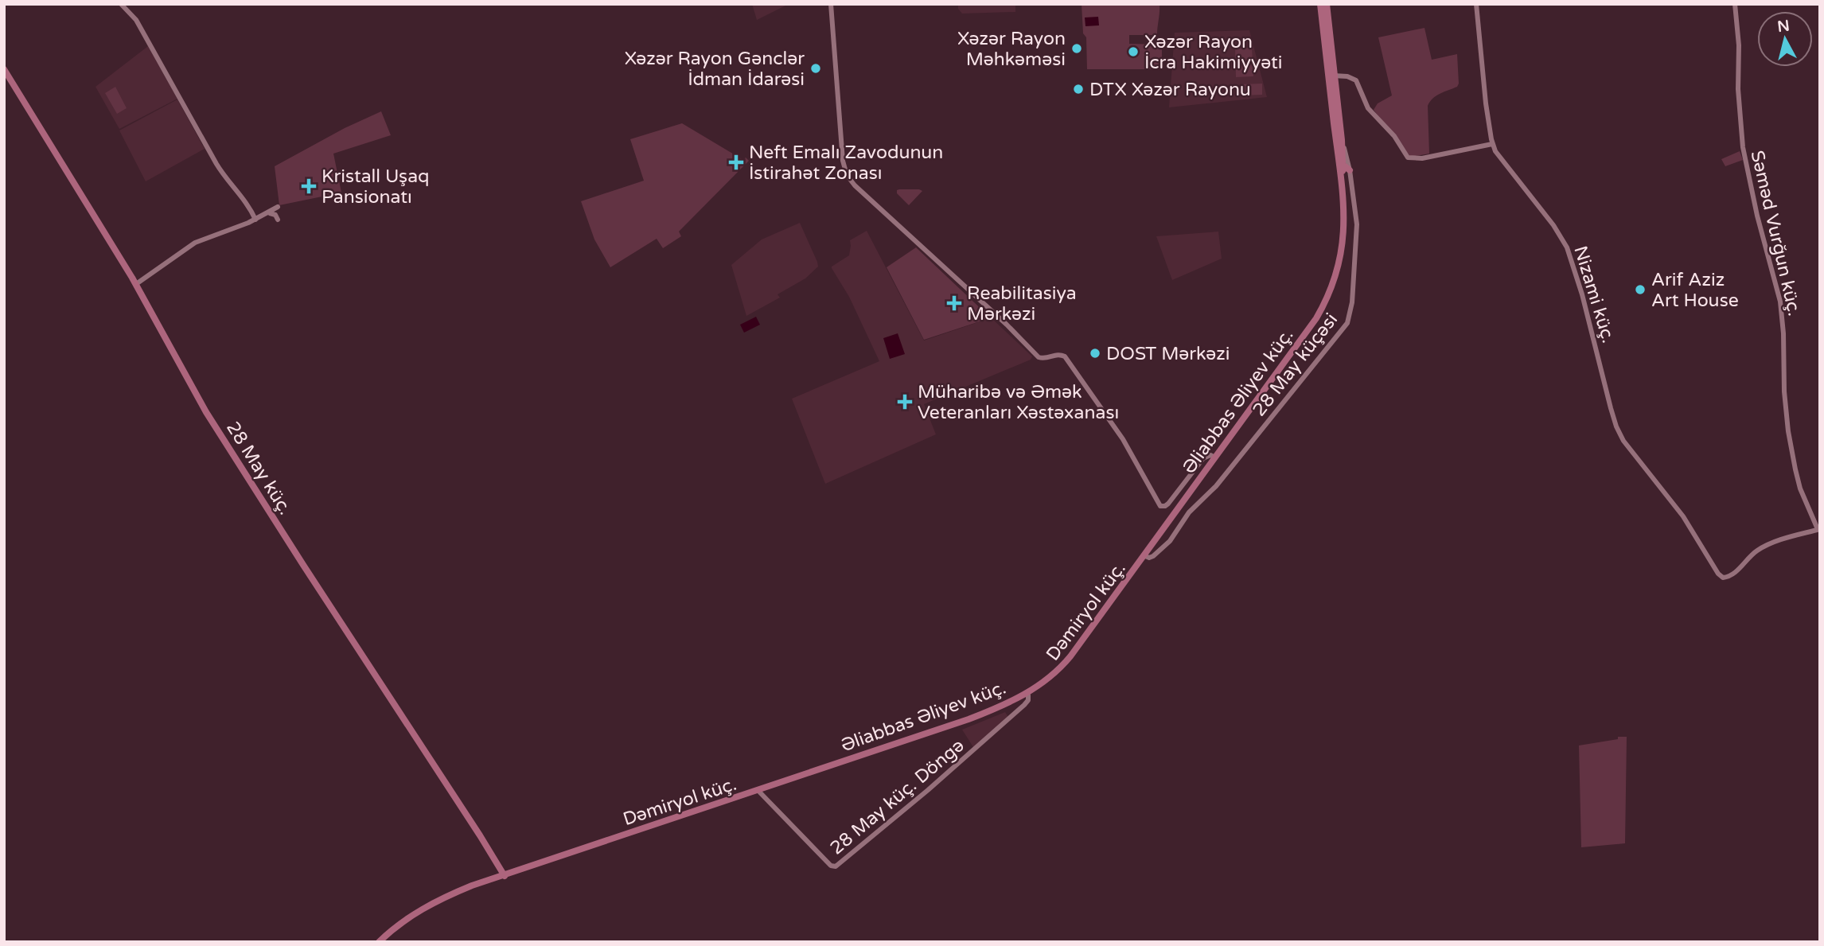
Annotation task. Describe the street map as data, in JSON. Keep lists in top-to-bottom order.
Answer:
{
  "streets": {
    "main road": ["Əliabbas Əliyev küç.", "28 May küç.", "Dəmiryol küç."],
    "street": [
      "Səməd Vurğun küç.",
      "Nizami küç.",
      "28 May küçəsi",
      "28 May küç. Döngə"
    ]
  },
  "crossings": [
    ["Səməd Vurğun küç.", "Nizami küç."],
    ["28 May küçəsi", "Əliabbas Əliyev küç."],
    ["28 May küçəsi", "Dəmiryol küç."],
    ["Əliabbas Əliyev küç.", "28 May küç."],
    ["Əliabbas Əliyev küç.", "Dəmiryol küç."],
    ["28 May küç.", "Dəmiryol küç."],
    ["Dəmiryol küç.", "28 May küç. Döngə"]
  ],
  "places": {
    "other": [
      "Xəzər Rayon Məhkəməsi",
      "Xəzər Rayon İcra Hakimiyyəti",
      "Xəzər Rayon Gənclər İdman İdarəsi",
      "DTX Xəzər Rayonu",
      "Arif Aziz Art House",
      "DOST Mərkəzi"
    ],
    "health": [
      "Neft Emalı Zavodunun İstirahət Zonası",
      "Kristall Uşaq Pansionatı",
      "Reabilitasiya Mərkəzi",
      "Müharibə və Əmək Veteranları Xəstəxanası"
    ]
  },
  "north": "top"
}
